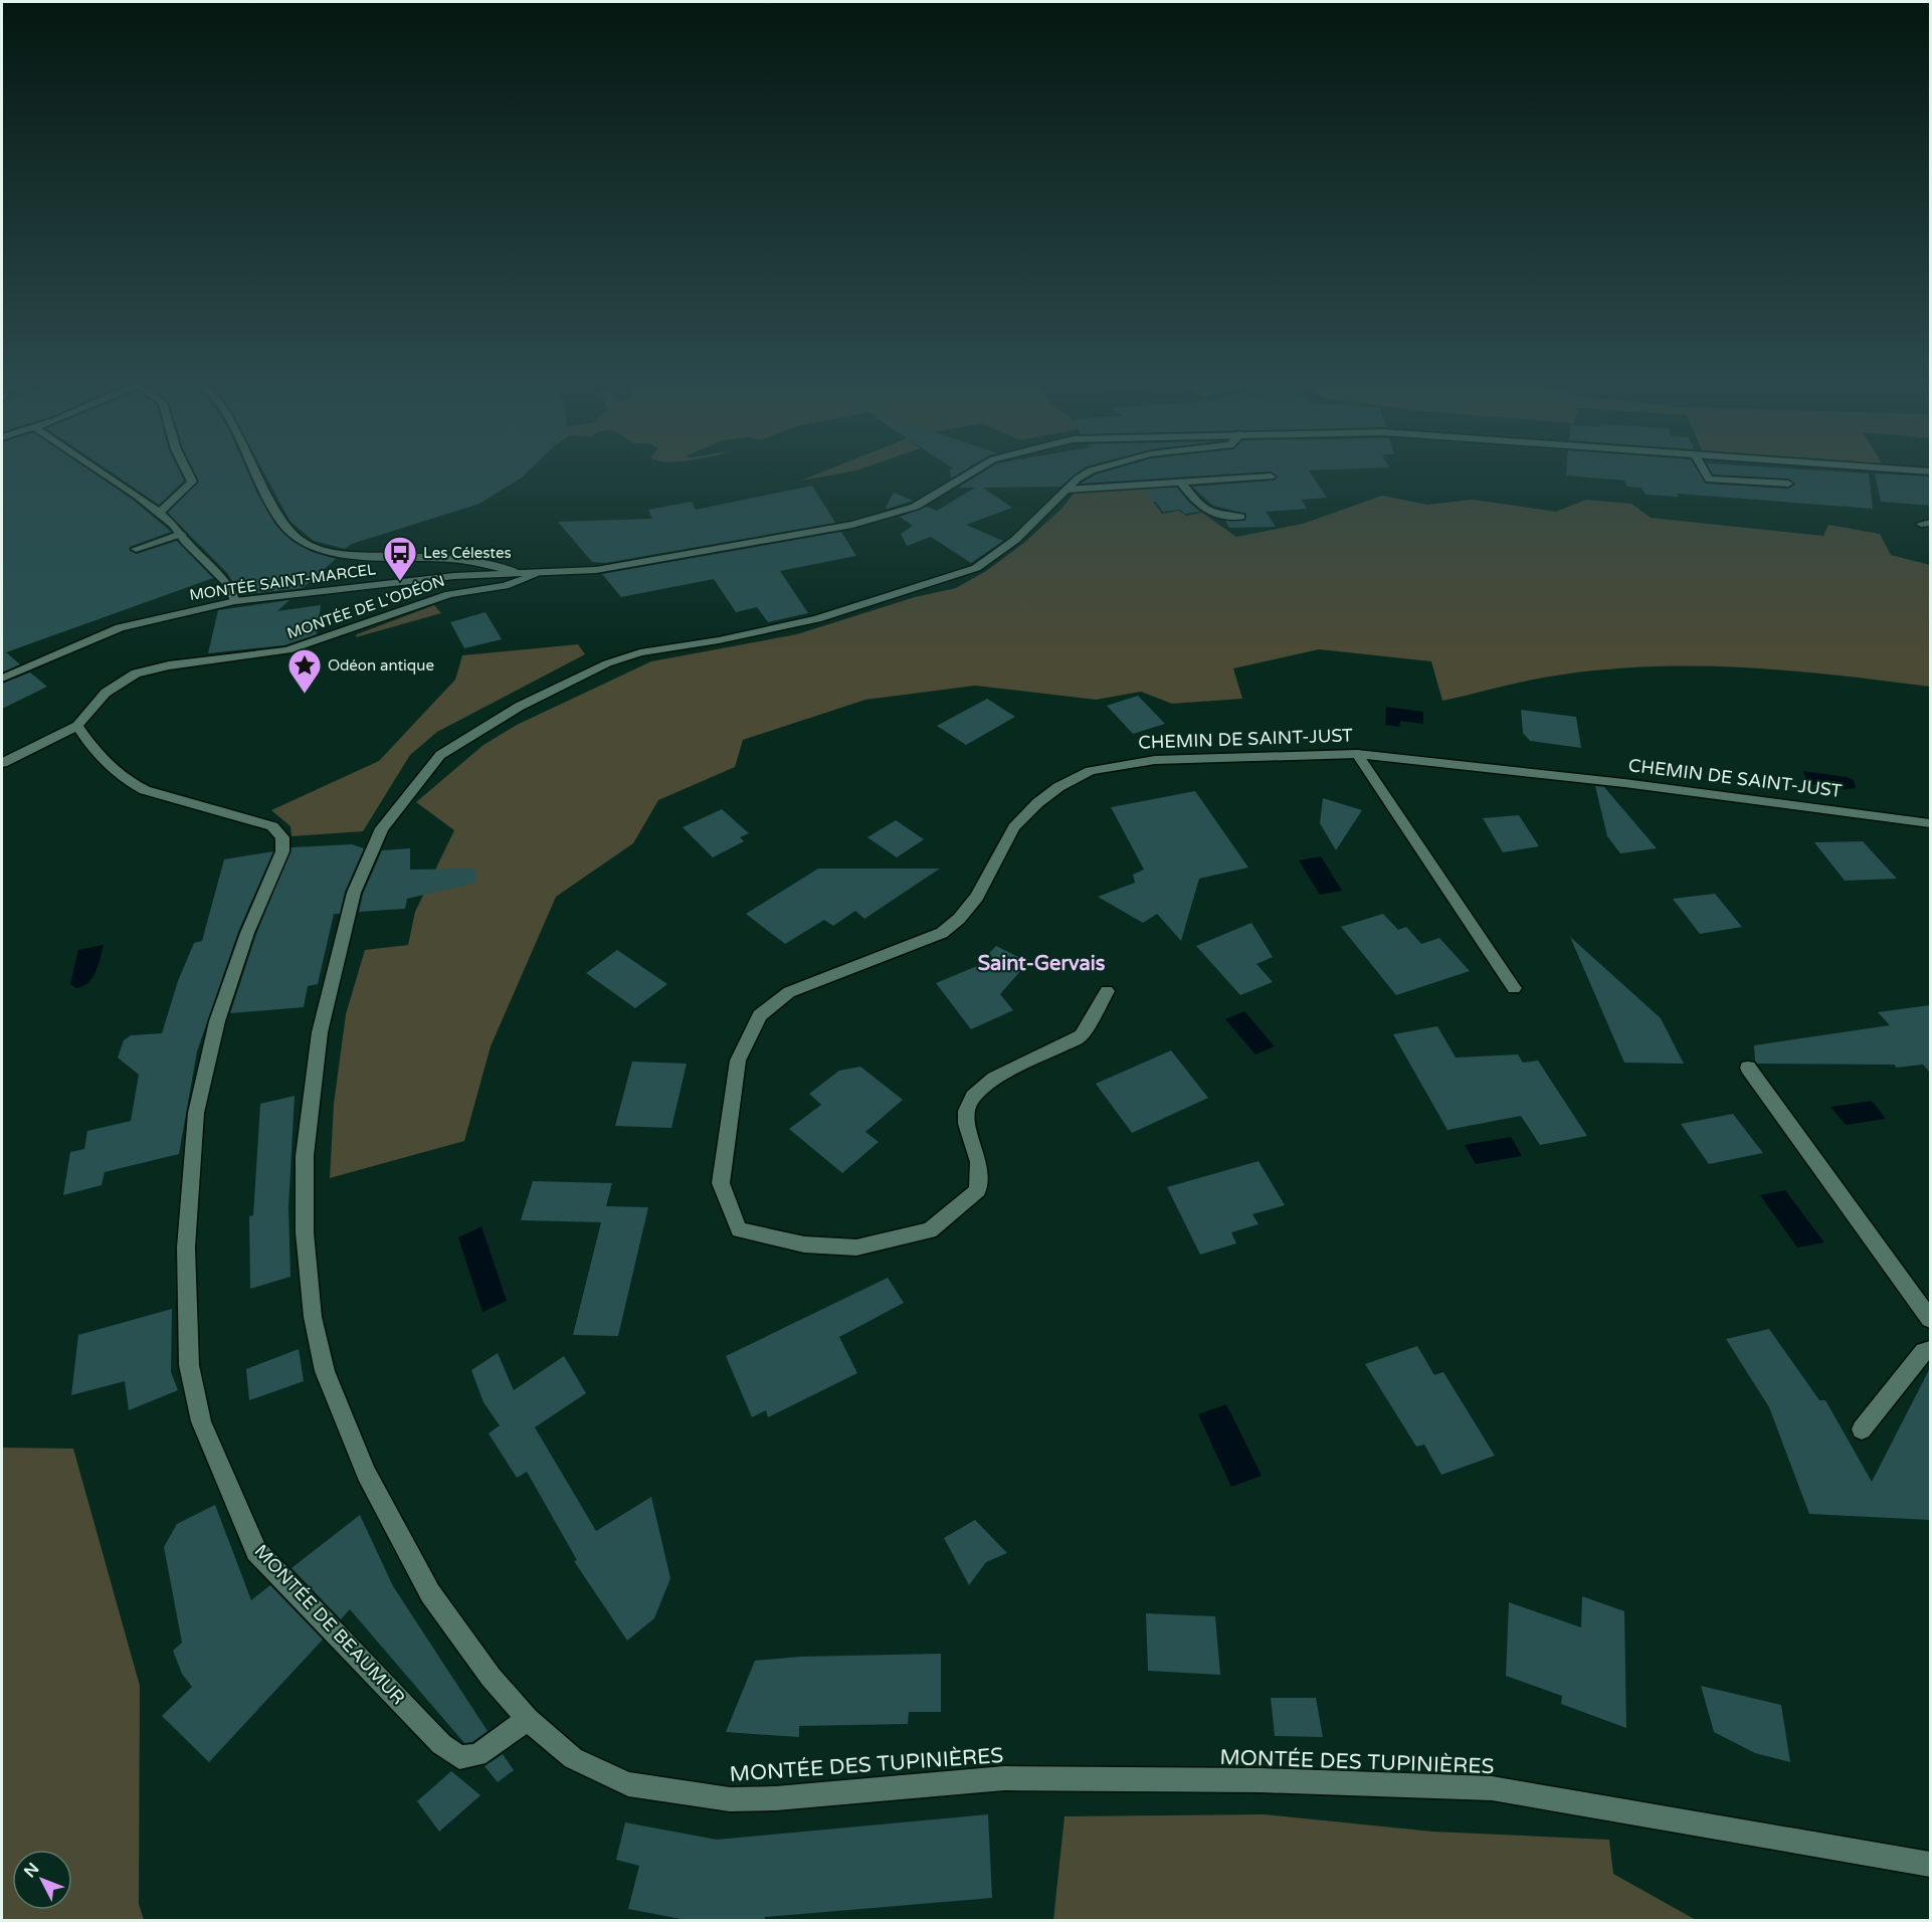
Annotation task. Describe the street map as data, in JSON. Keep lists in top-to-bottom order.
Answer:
{
  "streets": {
    "street": [
      "MONTÉE SAINT-MARCEL",
      "MONTÉE DE L'ODÉON",
      "CHEMIN DE SAINT-JUST",
      "MONTÉE DE BEAUMUR",
      "MONTÉE DES TUPINIÈRES"
    ]
  },
  "crossings": [
    ["MONTÉE SAINT-MARCEL", "MONTÉE DE L'ODÉON"],
    ["MONTÉE DE L'ODÉON", "MONTÉE DE BEAUMUR"],
    ["MONTÉE DE BEAUMUR", "MONTÉE DES TUPINIÈRES"]
  ],
  "districts": ["Saint-Gervais"],
  "places": {
    "bus stop": ["Les Célestes"],
    "place": ["Odéon antique"]
  },
  "north": "top left"
}
